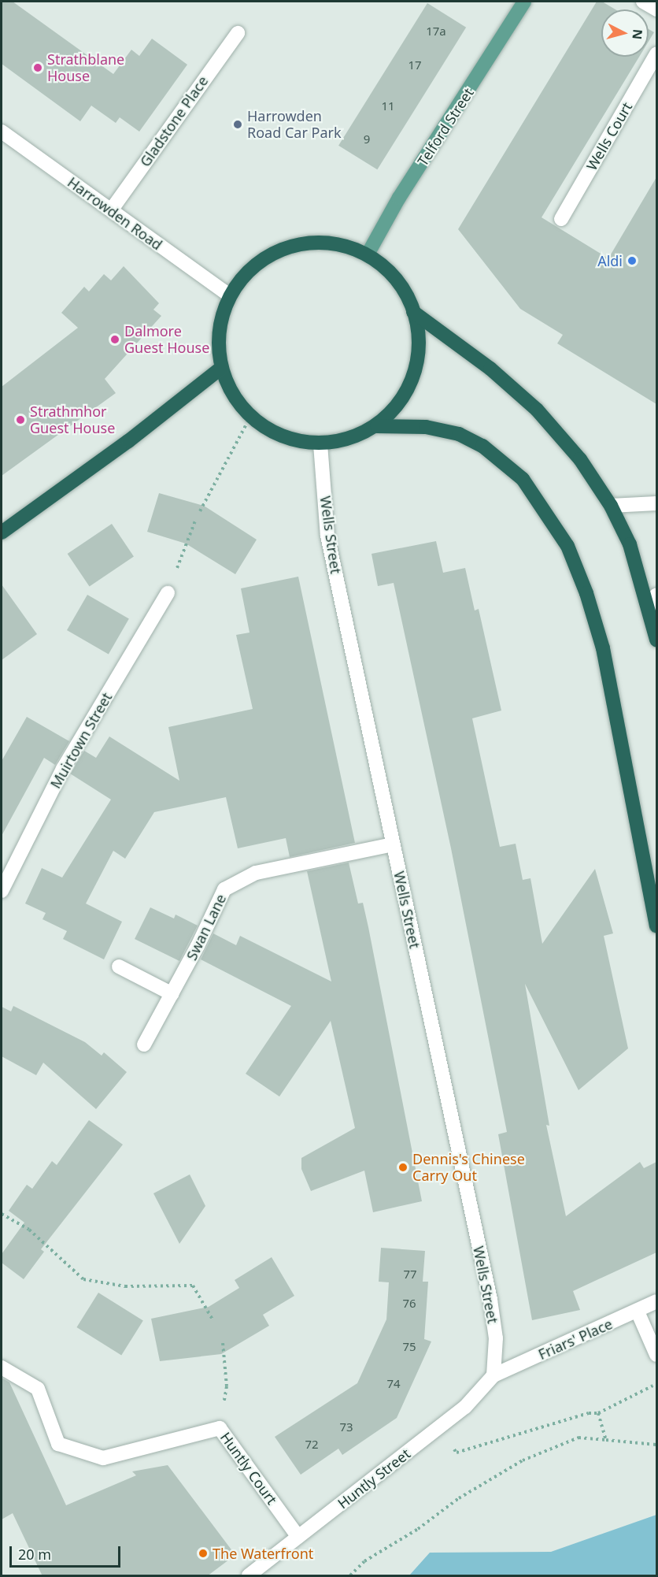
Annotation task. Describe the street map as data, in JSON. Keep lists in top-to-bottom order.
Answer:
{
  "streets": {
    "main road": ["Telford Street"],
    "street": [
      "Gladstone Place",
      "Wells Court",
      "Harrowden Road",
      "Wells Street",
      "Muirtown Street",
      "Swan Lane",
      "Friars' Place",
      "Huntly Court",
      "Huntly Street"
    ]
  },
  "crossings": [
    ["Gladstone Place", "Harrowden Road"],
    ["Wells Street", "Swan Lane"],
    ["Wells Street", "Friars' Place"],
    ["Wells Street", "Huntly Street"],
    ["Friars' Place", "Huntly Street"],
    ["Huntly Court", "Huntly Street"]
  ],
  "places": [
    "Strathblane House",
    "Harrowden Road Car Park",
    "Aldi",
    "Dalmore Guest House",
    "Strathmhor Guest House",
    "Dennis's Chinese Carry Out",
    "The Waterfront"
  ],
  "house_numbers": [
    "17a",
    "17",
    "11",
    "9",
    "77",
    "76",
    "75",
    "74",
    "73",
    "72"
  ],
  "scale_bar": "20 m",
  "north": "right"
}
